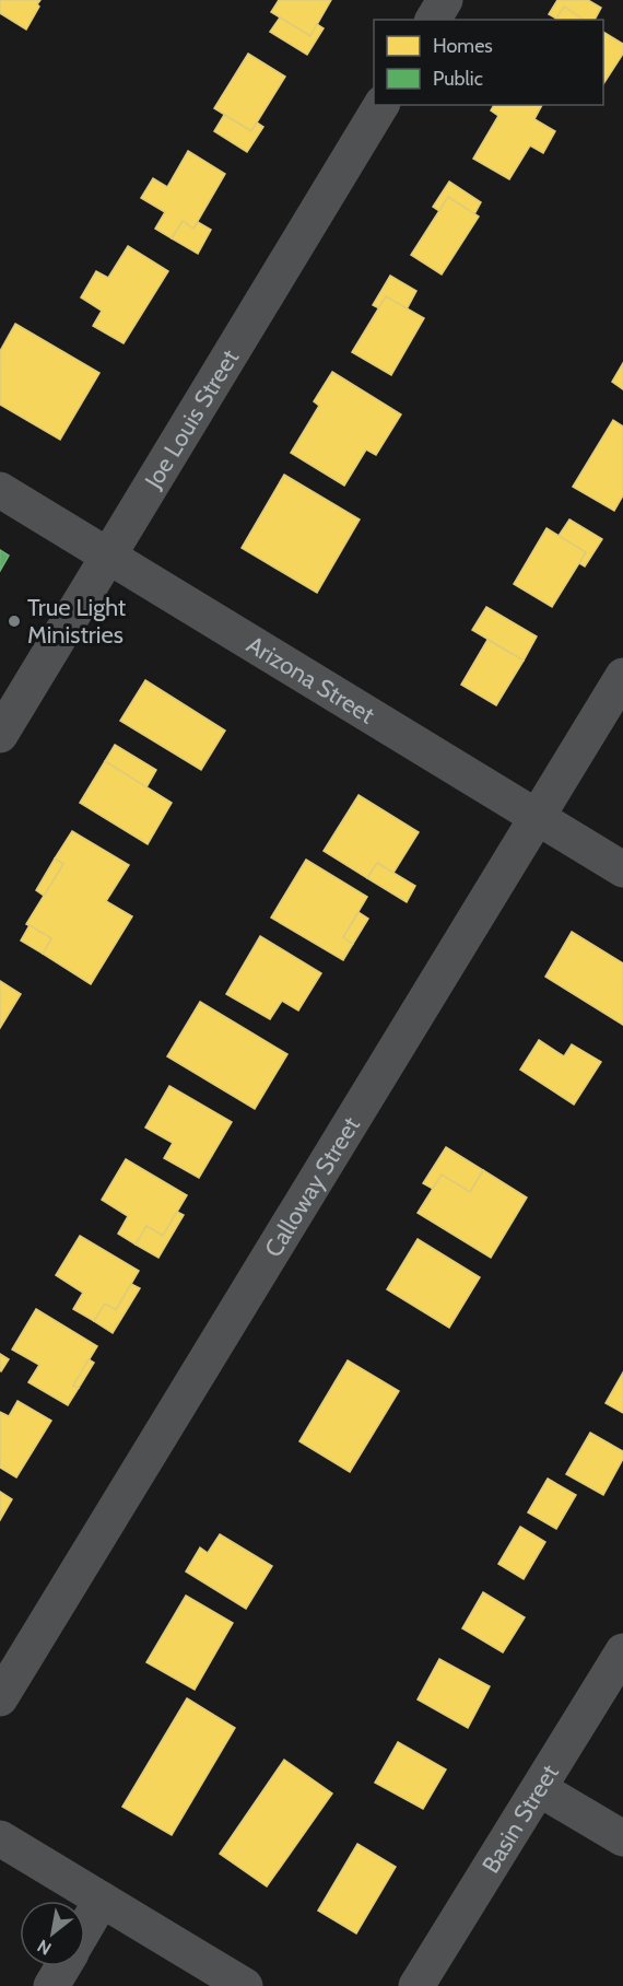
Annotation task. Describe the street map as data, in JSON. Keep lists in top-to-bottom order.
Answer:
{
  "streets": {
    "street": [
      "Joe Louis Street",
      "Arizona Street",
      "Calloway Street",
      "Basin Street"
    ]
  },
  "crossings": [
    ["Joe Louis Street", "Arizona Street"],
    ["Arizona Street", "Calloway Street"]
  ],
  "places": ["True Light Ministries"],
  "legend": ["Homes", "Public"],
  "north": "bottom left"
}
